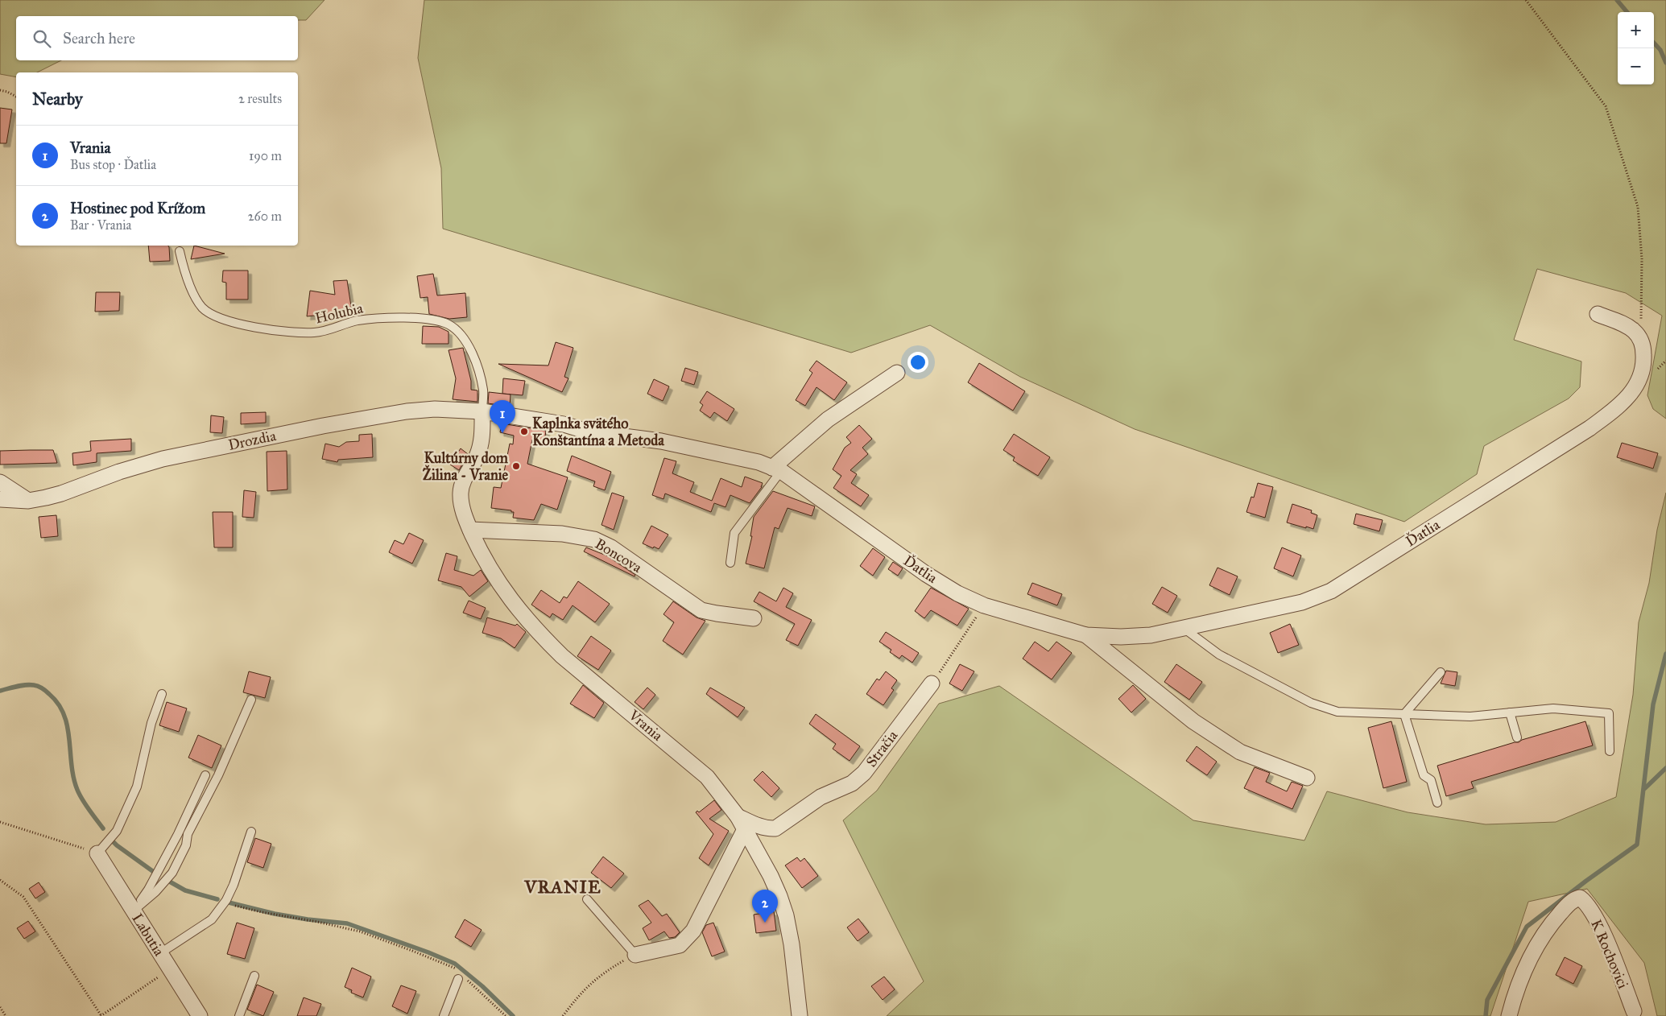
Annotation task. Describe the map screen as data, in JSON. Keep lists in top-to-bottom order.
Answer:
{
  "streets": {
    "street": [
      "Drozdia",
      "Ďatlia",
      "Boncova",
      "Vrania",
      "Stračia",
      "Labutia",
      "K Rochovici"
    ],
    "lane": ["Holubia"]
  },
  "crossings": [
    ["Holubia", "Drozdia"],
    ["Holubia", "Ďatlia"],
    ["Holubia", "Vrania"],
    ["Drozdia", "Ďatlia"],
    ["Drozdia", "Vrania"],
    ["Ďatlia", "Vrania"],
    ["Boncova", "Vrania"],
    ["Vrania", "Stračia"]
  ],
  "districts": ["VRANIE"],
  "places": ["Kaplnka svätého Konštantína a Metoda", "Kultúrny dom Žilina - Vranie"],
  "page": {
    "map_buttons": ["+", "−"],
    "search": "Search here",
    "heading": ["Nearby", "2 results"],
    "list": [
      {
        "mark": "1",
        "name": "Vrania",
        "note": "Bus stop · Ďatlia",
        "value": "190 m"
      },
      {
        "mark": "2",
        "name": "Hostinec pod Krížom",
        "note": "Bar · Vrania",
        "value": "260 m"
      }
    ],
    "pins": ["1", "2"]
  }
}
